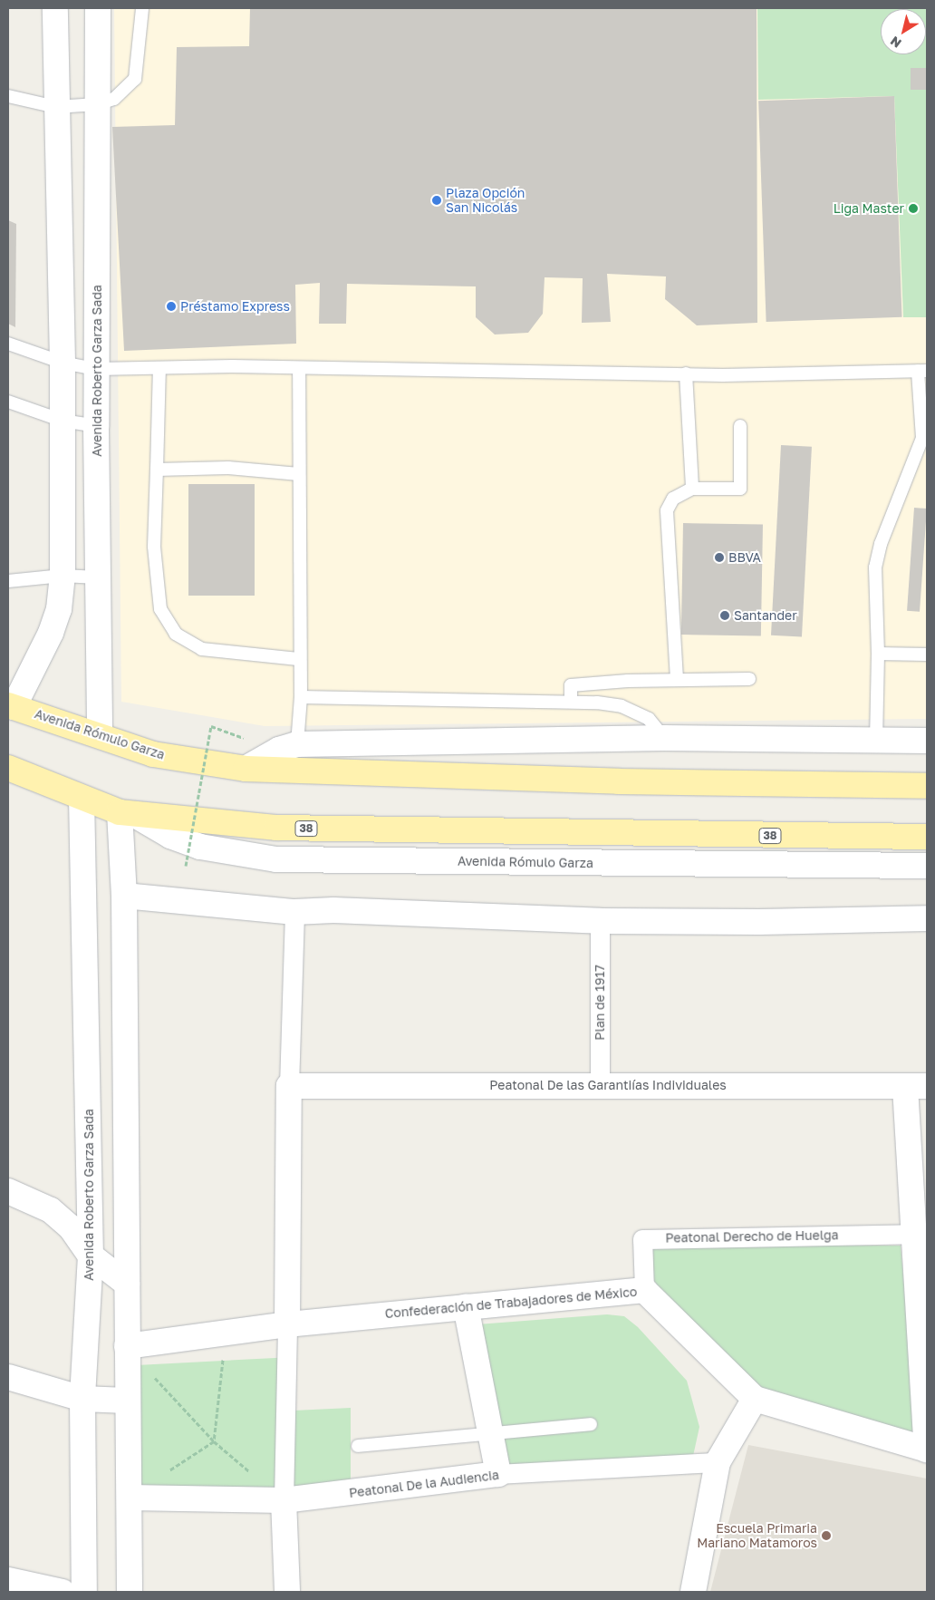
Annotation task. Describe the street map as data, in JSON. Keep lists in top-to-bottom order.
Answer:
{
  "streets": {
    "main road": ["Avenida Rómulo Garza", "38"],
    "street": [
      "Avenida Roberto Garza Sada",
      "Plan de 1917",
      "Peatonal De las Garantiías Individuales",
      "Peatonal Derecho de Huelga",
      "Confederación de Trabajadores de México",
      "Peatonal De la Audiencia"
    ]
  },
  "crossings": [
    ["Avenida Roberto Garza Sada", "Avenida Rómulo Garza"],
    ["Plan de 1917", "Peatonal De las Garantiías Individuales"],
    ["Peatonal Derecho de Huelga", "Confederación de Trabajadores de México"]
  ],
  "places": [
    "Plaza Opción San Nicolás",
    "Liga Master",
    "Préstamo Express",
    "BBVA",
    "Santander",
    "Escuela Primaria Mariano Matamoros"
  ],
  "north": "bottom left"
}
